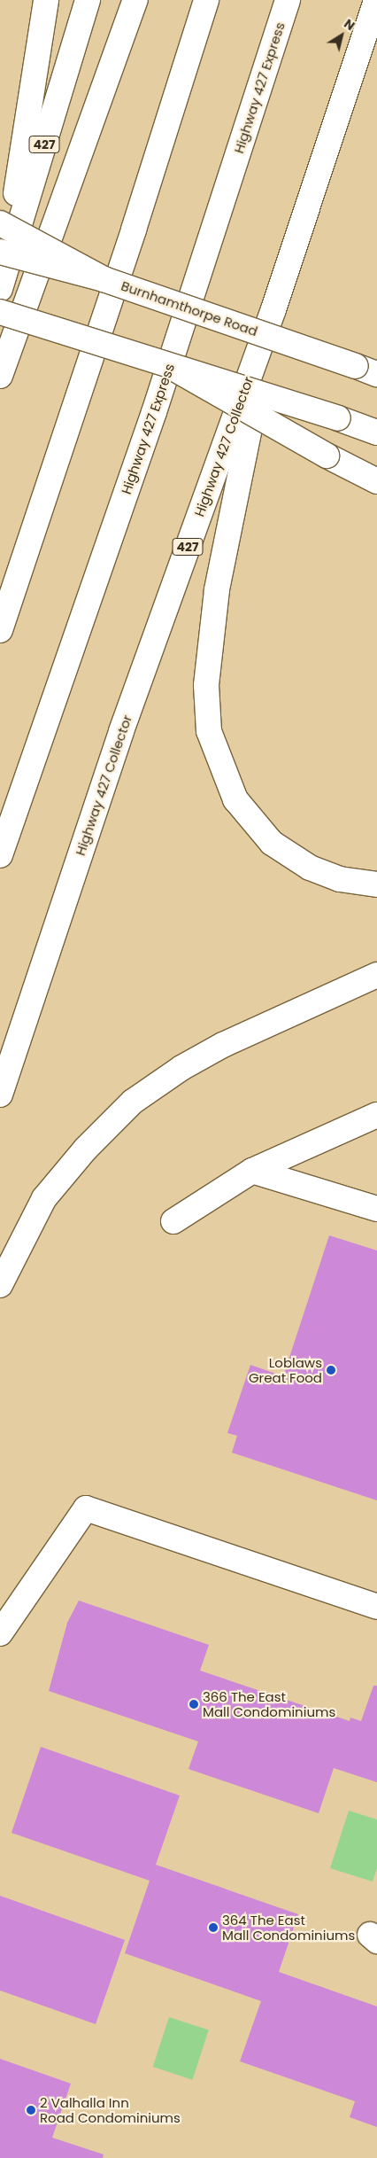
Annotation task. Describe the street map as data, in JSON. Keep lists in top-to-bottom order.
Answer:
{
  "streets": {
    "main road": [
      "Highway 427 Express",
      "427",
      "Burnhamthorpe Road",
      "Highway 427 Collector"
    ]
  },
  "places": [
    "Loblaws Great Food",
    "366 The East Mall Condominiums",
    "364 The East Mall Condominiums",
    "2 Valhalla Inn Road Condominiums"
  ],
  "north": "top right"
}
